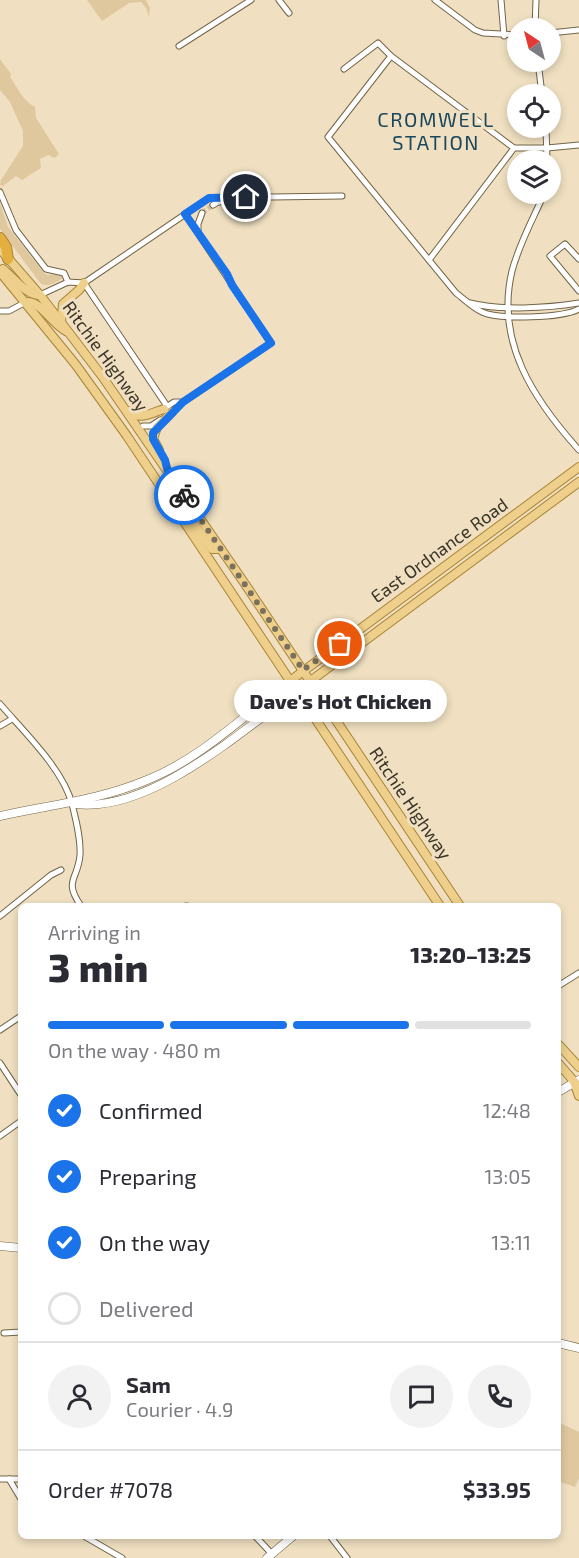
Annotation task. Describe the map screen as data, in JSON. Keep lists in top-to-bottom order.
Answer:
{
  "streets": {
    "main road": ["Ritchie Highway", "East Ordnance Road"]
  },
  "crossings": [
    ["Ritchie Highway", "East Ordnance Road"]
  ],
  "districts": ["CROMWELL STATION"],
  "places": ["Dave's Hot Chicken"],
  "north": "top left",
  "page": {
    "bubble": "Dave's Hot Chicken",
    "heading": ["3 min", "Arriving in", "13:20–13:25"],
    "panel": [
      "Sam",
      "Courier · 4.9",
      "Order #7078",
      "$33.95"
    ],
    "bar": "On the way · 480 m",
    "list": [
      ["Confirmed", "12:48"],
      ["Preparing", "13:05"],
      ["On the way", "13:11"],
      "Delivered"
    ]
  }
}
